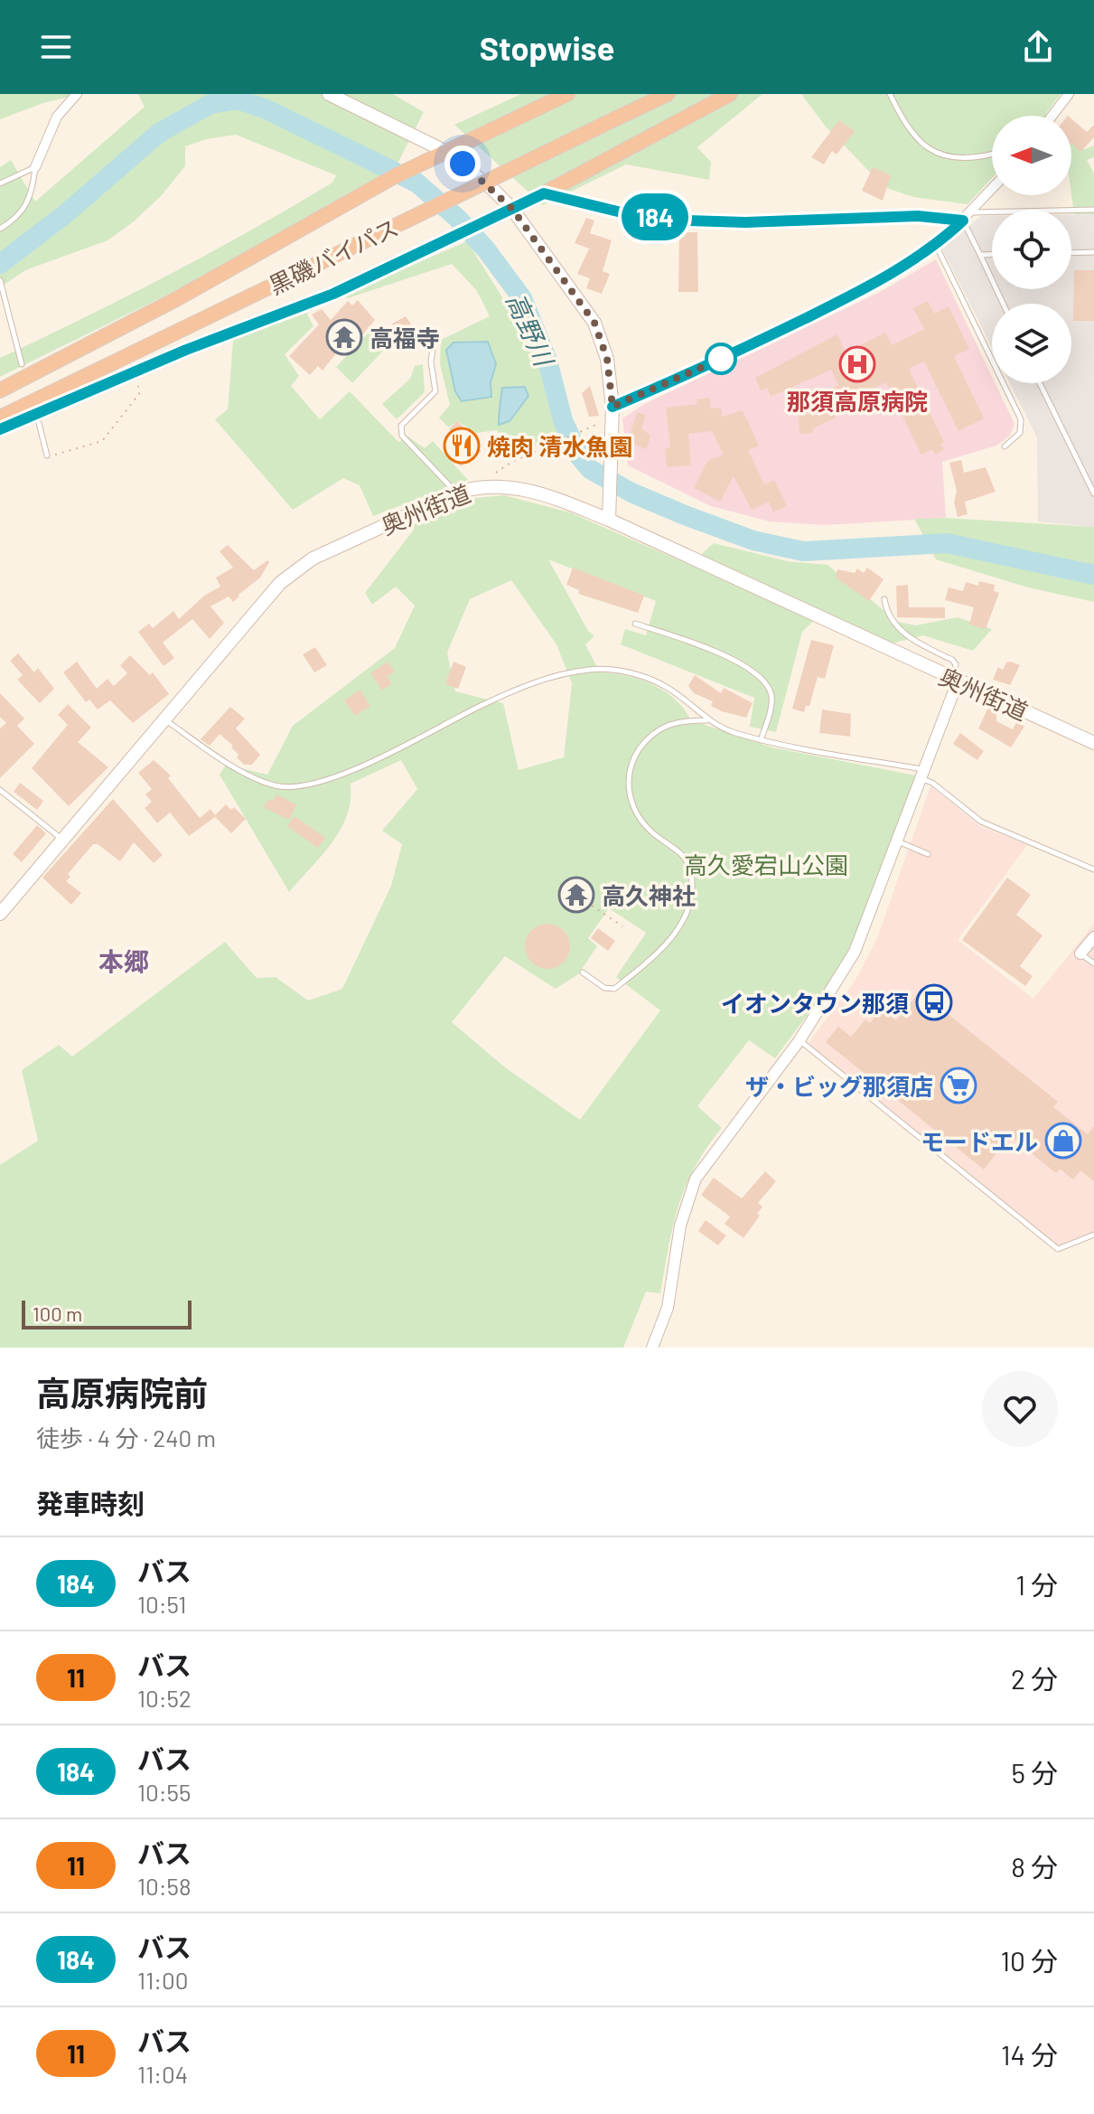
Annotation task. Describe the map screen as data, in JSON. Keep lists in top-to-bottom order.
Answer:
{
  "streets": {
    "highway": ["黒磯バイパス"],
    "main road": ["奥州街道"]
  },
  "districts": ["本郷"],
  "water": ["高野川"],
  "parks": ["高久愛宕山公園"],
  "places": {
    "temple": ["高福寺", "高久神社"],
    "hospital": ["那須高原病院"],
    "restaurant": ["焼肉 清水魚園"],
    "bus stop": ["イオンタウン那須"],
    "supermarket": ["ザ・ビッグ那須店"],
    "shop": ["モードエル"]
  },
  "lines": ["bus line 184"],
  "scale_bar": "100 m",
  "north": "left",
  "page": {
    "header": "Stopwise",
    "on_map": "184",
    "scale": "100 m",
    "heading": [
      ["高原病院前", "徒歩 · 4 分 · 240 m"],
      "発車時刻"
    ],
    "list": [
      {
        "mark": "184",
        "name": "バス",
        "note": "10:51",
        "value": "1 分"
      },
      {
        "mark": "11",
        "name": "バス",
        "note": "10:52",
        "value": "2 分"
      },
      {
        "mark": "184",
        "name": "バス",
        "note": "10:55",
        "value": "5 分"
      },
      {
        "mark": "11",
        "name": "バス",
        "note": "10:58",
        "value": "8 分"
      },
      {
        "mark": "184",
        "name": "バス",
        "note": "11:00",
        "value": "10 分"
      },
      {
        "mark": "11",
        "name": "バス",
        "note": "11:04",
        "value": "14 分"
      }
    ]
  }
}
